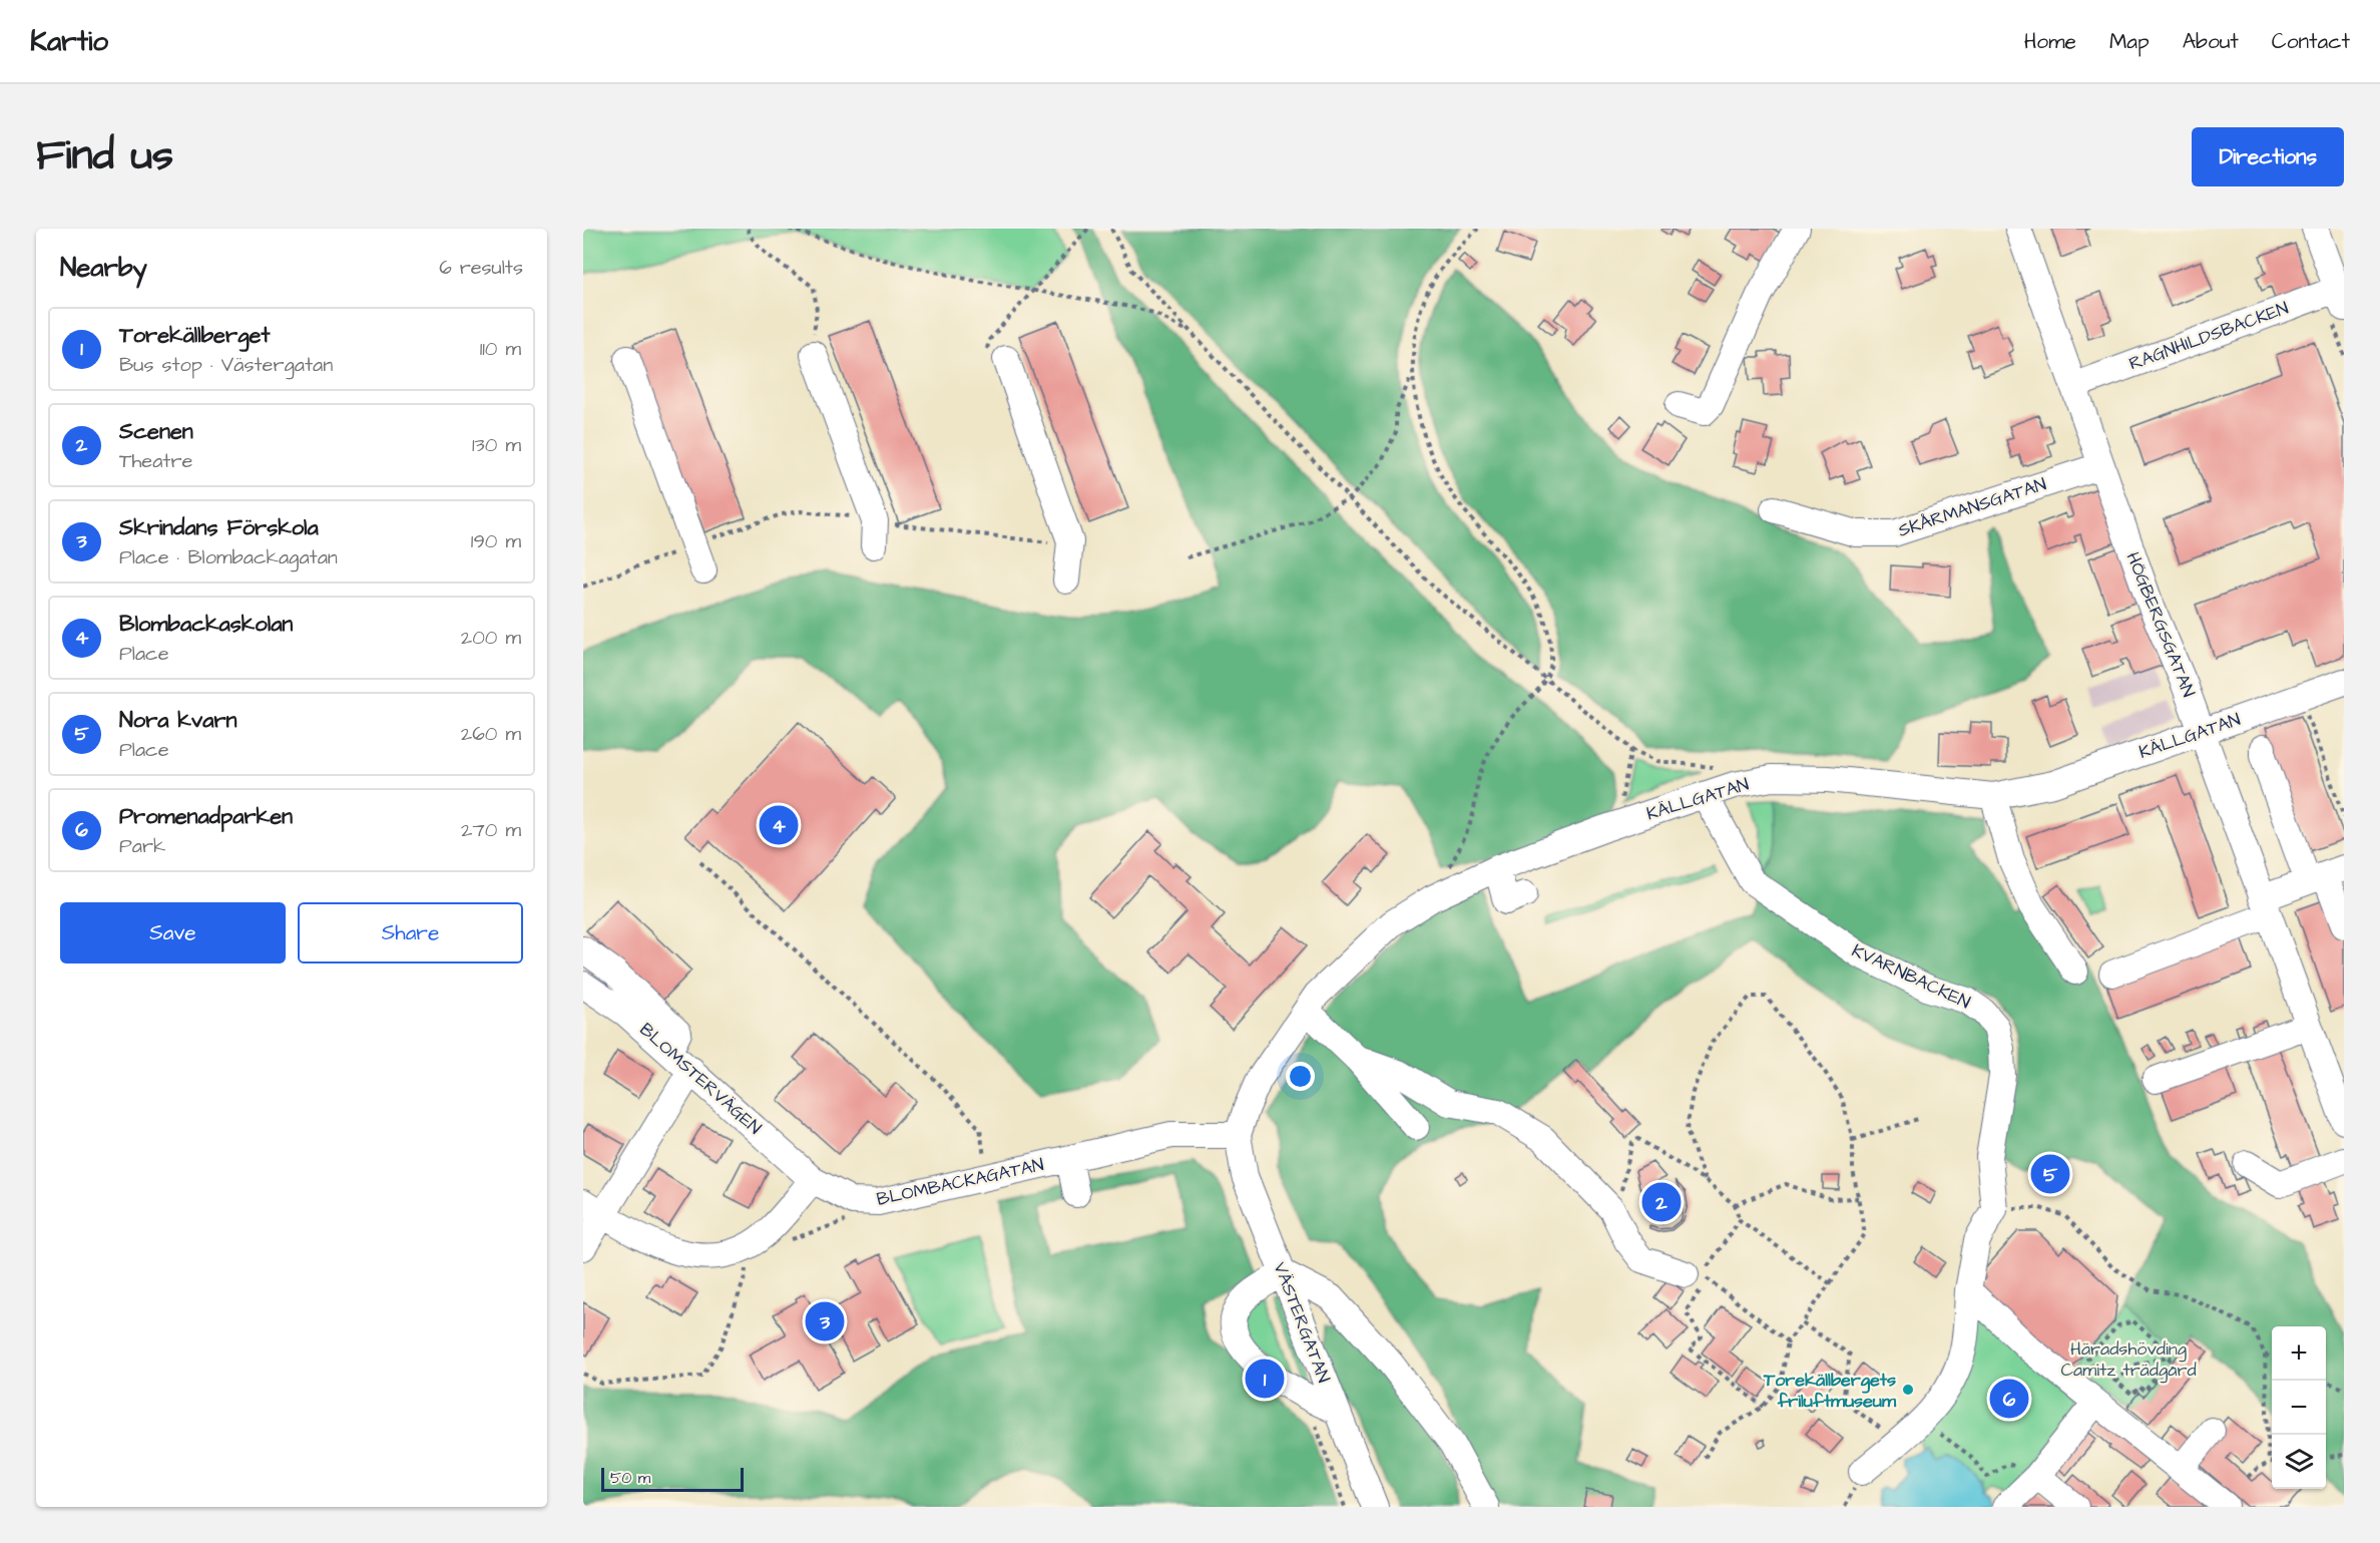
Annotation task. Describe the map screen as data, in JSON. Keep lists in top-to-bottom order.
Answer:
{
  "streets": {
    "street": [
      "RAGNHILDSBACKEN",
      "SKÅRMANSGATAN",
      "HÖGBERGSGATAN",
      "KÄLLGATAN",
      "KVARNBACKEN",
      "BLOMSTERVÄGEN",
      "BLOMBACKAGATAN",
      "VÄSTERGATAN"
    ]
  },
  "crossings": [
    ["RAGNHILDSBACKEN", "HÖGBERGSGATAN"],
    ["SKÅRMANSGATAN", "HÖGBERGSGATAN"],
    ["HÖGBERGSGATAN", "KÄLLGATAN"],
    ["KÄLLGATAN", "KVARNBACKEN"],
    ["KÄLLGATAN", "BLOMBACKAGATAN"],
    ["KÄLLGATAN", "VÄSTERGATAN"],
    ["BLOMSTERVÄGEN", "BLOMBACKAGATAN"],
    ["BLOMBACKAGATAN", "VÄSTERGATAN"]
  ],
  "parks": ["Häradshövding Camitz trädgård"],
  "places": ["Torekällbergets friluftmuseum"],
  "scale_bar": "50 m",
  "page": {
    "header": "Kartio",
    "nav": [
      "Home",
      "Map",
      "About",
      "Contact"
    ],
    "title": "Find us",
    "buttons": [
      "Directions",
      ["Save", "Share"]
    ],
    "heading": ["Nearby", "6 results"],
    "list": [
      {
        "mark": "1",
        "name": "Torekällberget",
        "note": "Bus stop · Västergatan",
        "value": "110 m"
      },
      {
        "mark": "2",
        "name": "Scenen",
        "note": "Theatre",
        "value": "130 m"
      },
      {
        "mark": "3",
        "name": "Skrindans Förskola",
        "note": "Place · Blombackagatan",
        "value": "190 m"
      },
      {
        "mark": "4",
        "name": "Blombackaskolan",
        "note": "Place",
        "value": "200 m"
      },
      {
        "mark": "5",
        "name": "Nora kvarn",
        "note": "Place",
        "value": "260 m"
      },
      {
        "mark": "6",
        "name": "Promenadparken",
        "note": "Park",
        "value": "270 m"
      }
    ],
    "pins": [
      "4",
      "5",
      "2",
      "3",
      "1",
      "6"
    ],
    "map_buttons": ["+", "−"],
    "scale": "50 m"
  }
}
